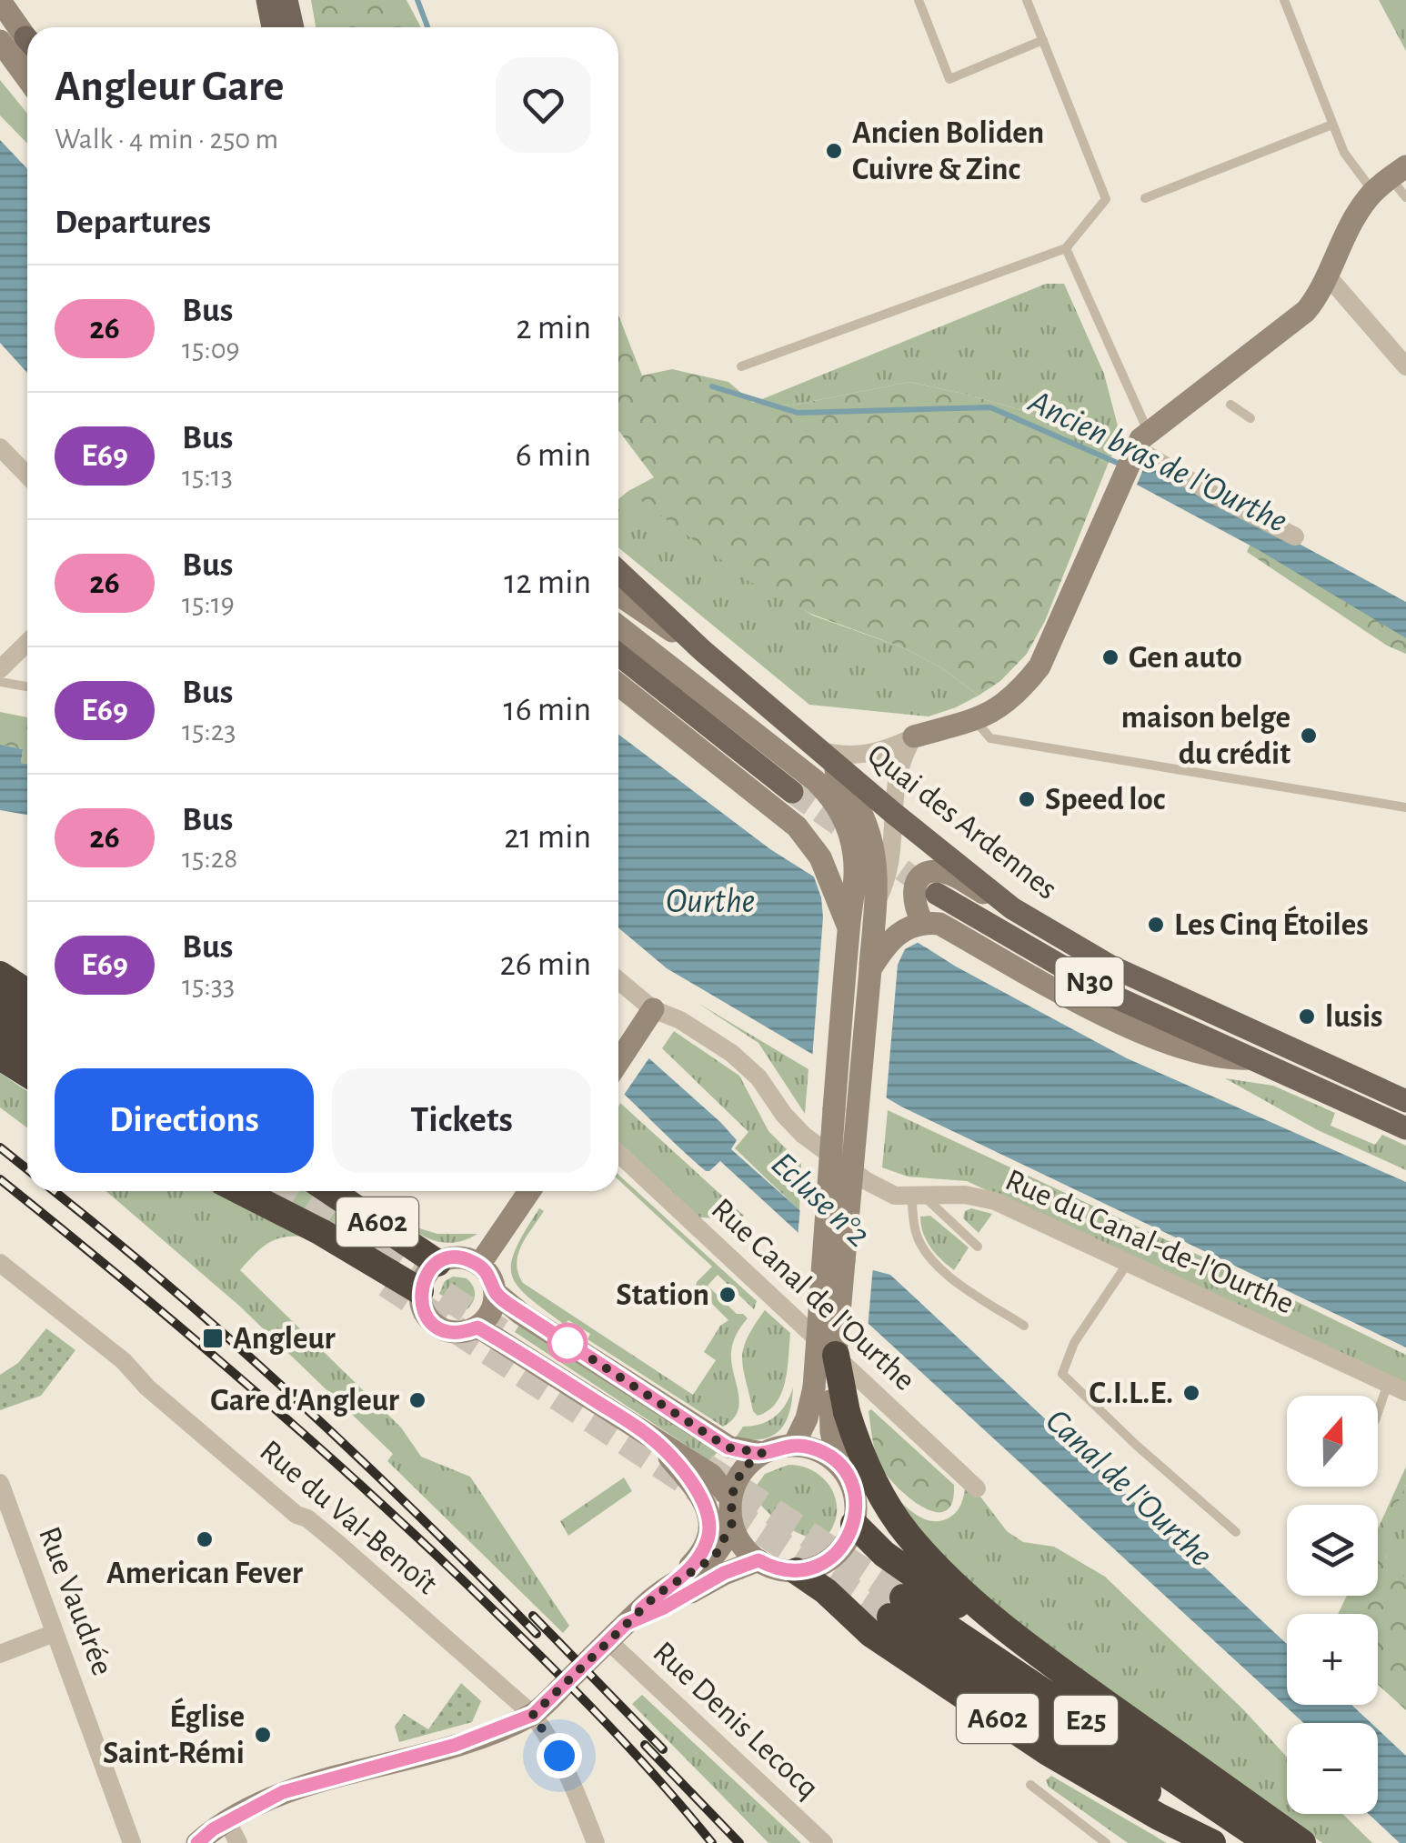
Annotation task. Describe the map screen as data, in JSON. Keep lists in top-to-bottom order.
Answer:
{
  "streets": {
    "highway": ["A602", "E25"],
    "main road": ["Quai des Ardennes", "N30"],
    "street": [
      "Rue du Canal-de-l'Ourthe",
      "Rue Canal de l'Ourthe",
      "Rue du Val-Benoît",
      "Rue Vaudrée",
      "Rue Denis Lecocq"
    ]
  },
  "water": [
    "Ancien bras de l'Ourthe",
    "Ourthe",
    "Ecluse n°2",
    "Canal de l'Ourthe"
  ],
  "places": {
    "other": [
      "Ancien Boliden Cuivre & Zinc",
      "Gen auto",
      "maison belge du crédit",
      "Speed loc",
      "Les Cinq Étoiles",
      "lusis",
      "Station",
      "C.I.L.E.",
      "Gare d'Angleur",
      "American Fever",
      "Église Saint-Rémi"
    ],
    "transit": ["Angleur"]
  },
  "lines": ["bus line 26"],
  "north": "top",
  "page": {
    "heading": [
      ["Angleur Gare", "Walk · 4 min · 250 m"],
      "Departures"
    ],
    "list": [
      {
        "mark": "26",
        "name": "Bus",
        "note": "15:09",
        "value": "2 min"
      },
      {
        "mark": "E69",
        "name": "Bus",
        "note": "15:13",
        "value": "6 min"
      },
      {
        "mark": "26",
        "name": "Bus",
        "note": "15:19",
        "value": "12 min"
      },
      {
        "mark": "E69",
        "name": "Bus",
        "note": "15:23",
        "value": "16 min"
      },
      {
        "mark": "26",
        "name": "Bus",
        "note": "15:28",
        "value": "21 min"
      },
      {
        "mark": "E69",
        "name": "Bus",
        "note": "15:33",
        "value": "26 min"
      }
    ],
    "buttons": ["Directions", "Tickets"],
    "map_buttons": ["+", "−"]
  }
}
